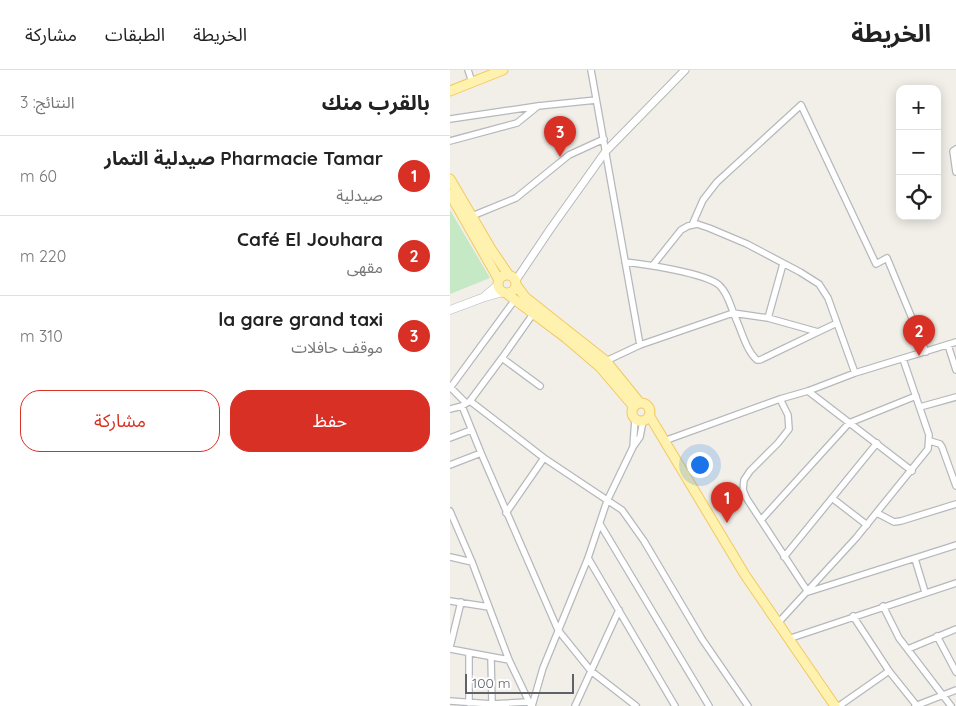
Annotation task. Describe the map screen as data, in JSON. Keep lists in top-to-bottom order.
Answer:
{
  "scale_bar": "100 m",
  "page": {
    "header": "الخريطة",
    "nav": ["الخريطة", "الطبقات", "مشاركة"],
    "heading": ["بالقرب منك", "النتائج: 3"],
    "map_buttons": ["+", "−"],
    "pins": ["3", "2", "1"],
    "list": [
      {
        "mark": "1",
        "name": "Pharmacie Tamar صيدلية التمار",
        "note": "صيدلية",
        "value": "60 m"
      },
      {
        "mark": "2",
        "name": "Café El Jouhara",
        "note": "مقهى",
        "value": "220 m"
      },
      {
        "mark": "3",
        "name": "la gare grand taxi",
        "note": "موقف حافلات",
        "value": "310 m"
      }
    ],
    "buttons": ["حفظ", "مشاركة"],
    "scale": "100 m"
  }
}
